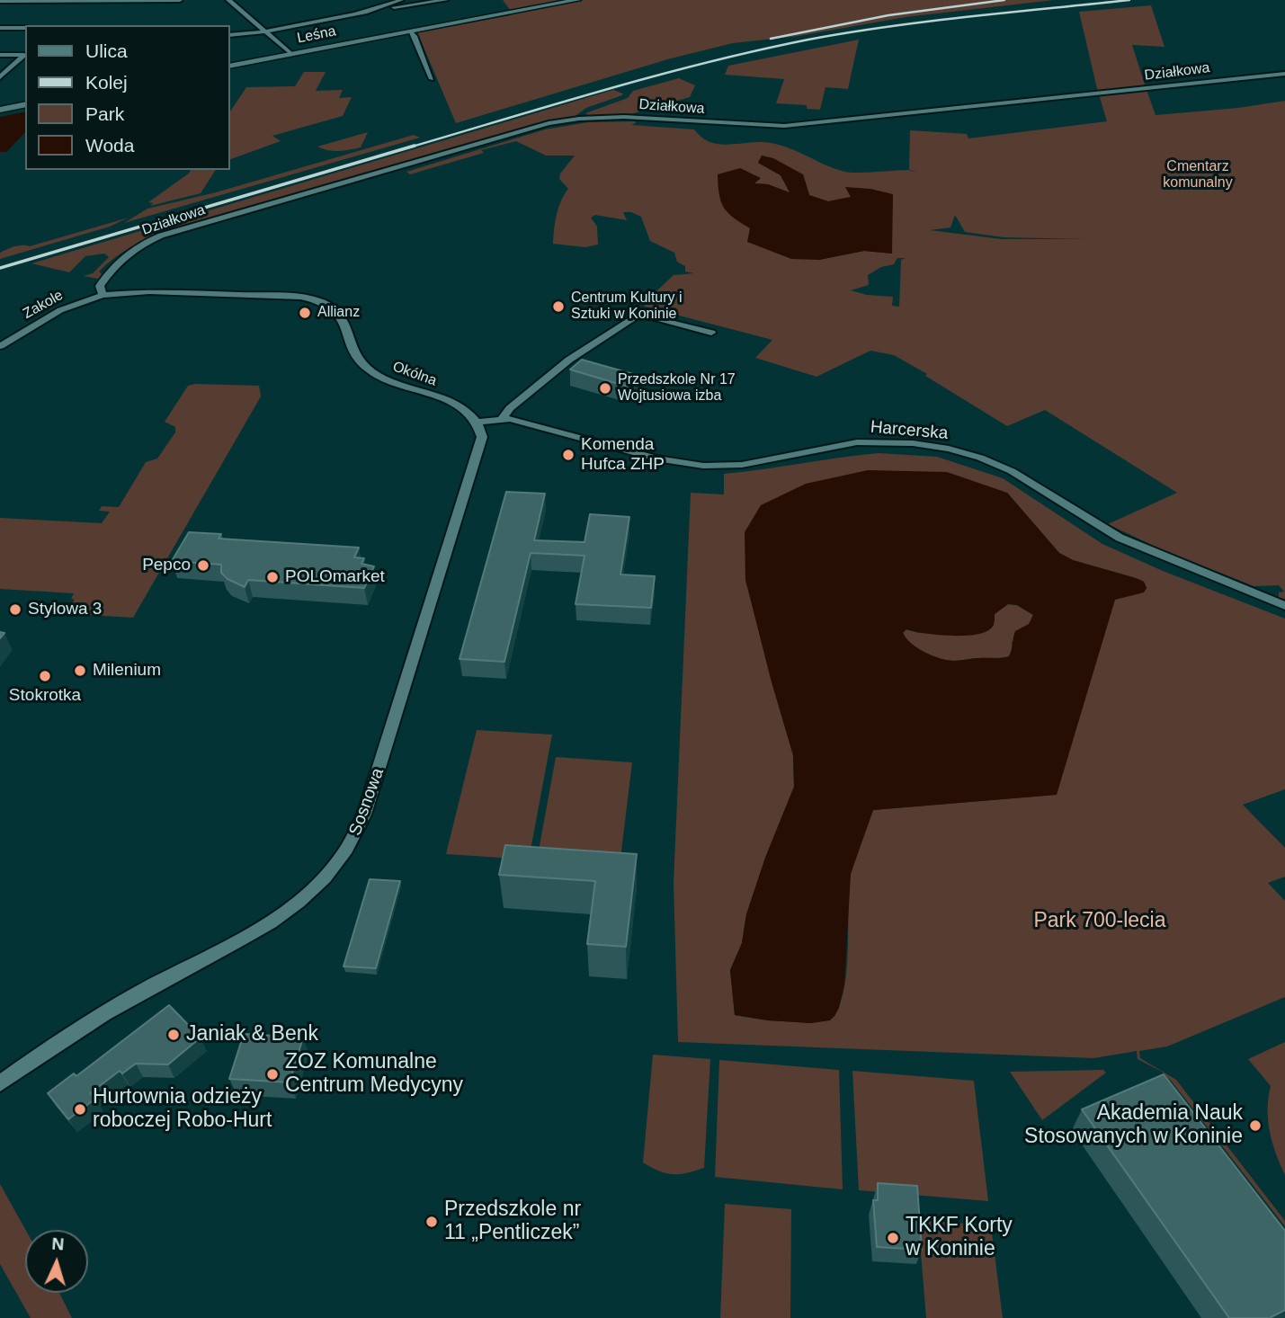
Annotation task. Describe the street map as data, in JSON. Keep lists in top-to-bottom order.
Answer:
{
  "streets": {
    "street": [
      "Leśna",
      "Działkowa",
      "Zakole",
      "Okólna",
      "Harcerska",
      "Sosnowa"
    ]
  },
  "crossings": [
    ["Działkowa", "Zakole"],
    ["Działkowa", "Okólna"],
    ["Zakole", "Okólna"],
    ["Okólna", "Sosnowa"]
  ],
  "parks": ["Cmentarz komunalny", "Park 700-lecia"],
  "places": [
    "Centrum Kultury i Sztuki w Koninie",
    "Allianz",
    "Przedszkole Nr 17 Wojtusiowa izba",
    "Komenda Hufca ZHP",
    "Pepco",
    "POLOmarket",
    "Stylowa 3",
    "Milenium",
    "Stokrotka",
    "Janiak & Benk",
    "ZOZ Komunalne Centrum Medycyny",
    "Hurtownia odzieży roboczej Robo-Hurt",
    "Akademia Nauk Stosowanych w Koninie",
    "Przedszkole nr 11 „Pentliczek”",
    "TKKF Korty w Koninie"
  ],
  "legend": [
    "Ulica",
    "Kolej",
    "Park",
    "Woda"
  ],
  "north": "top"
}
